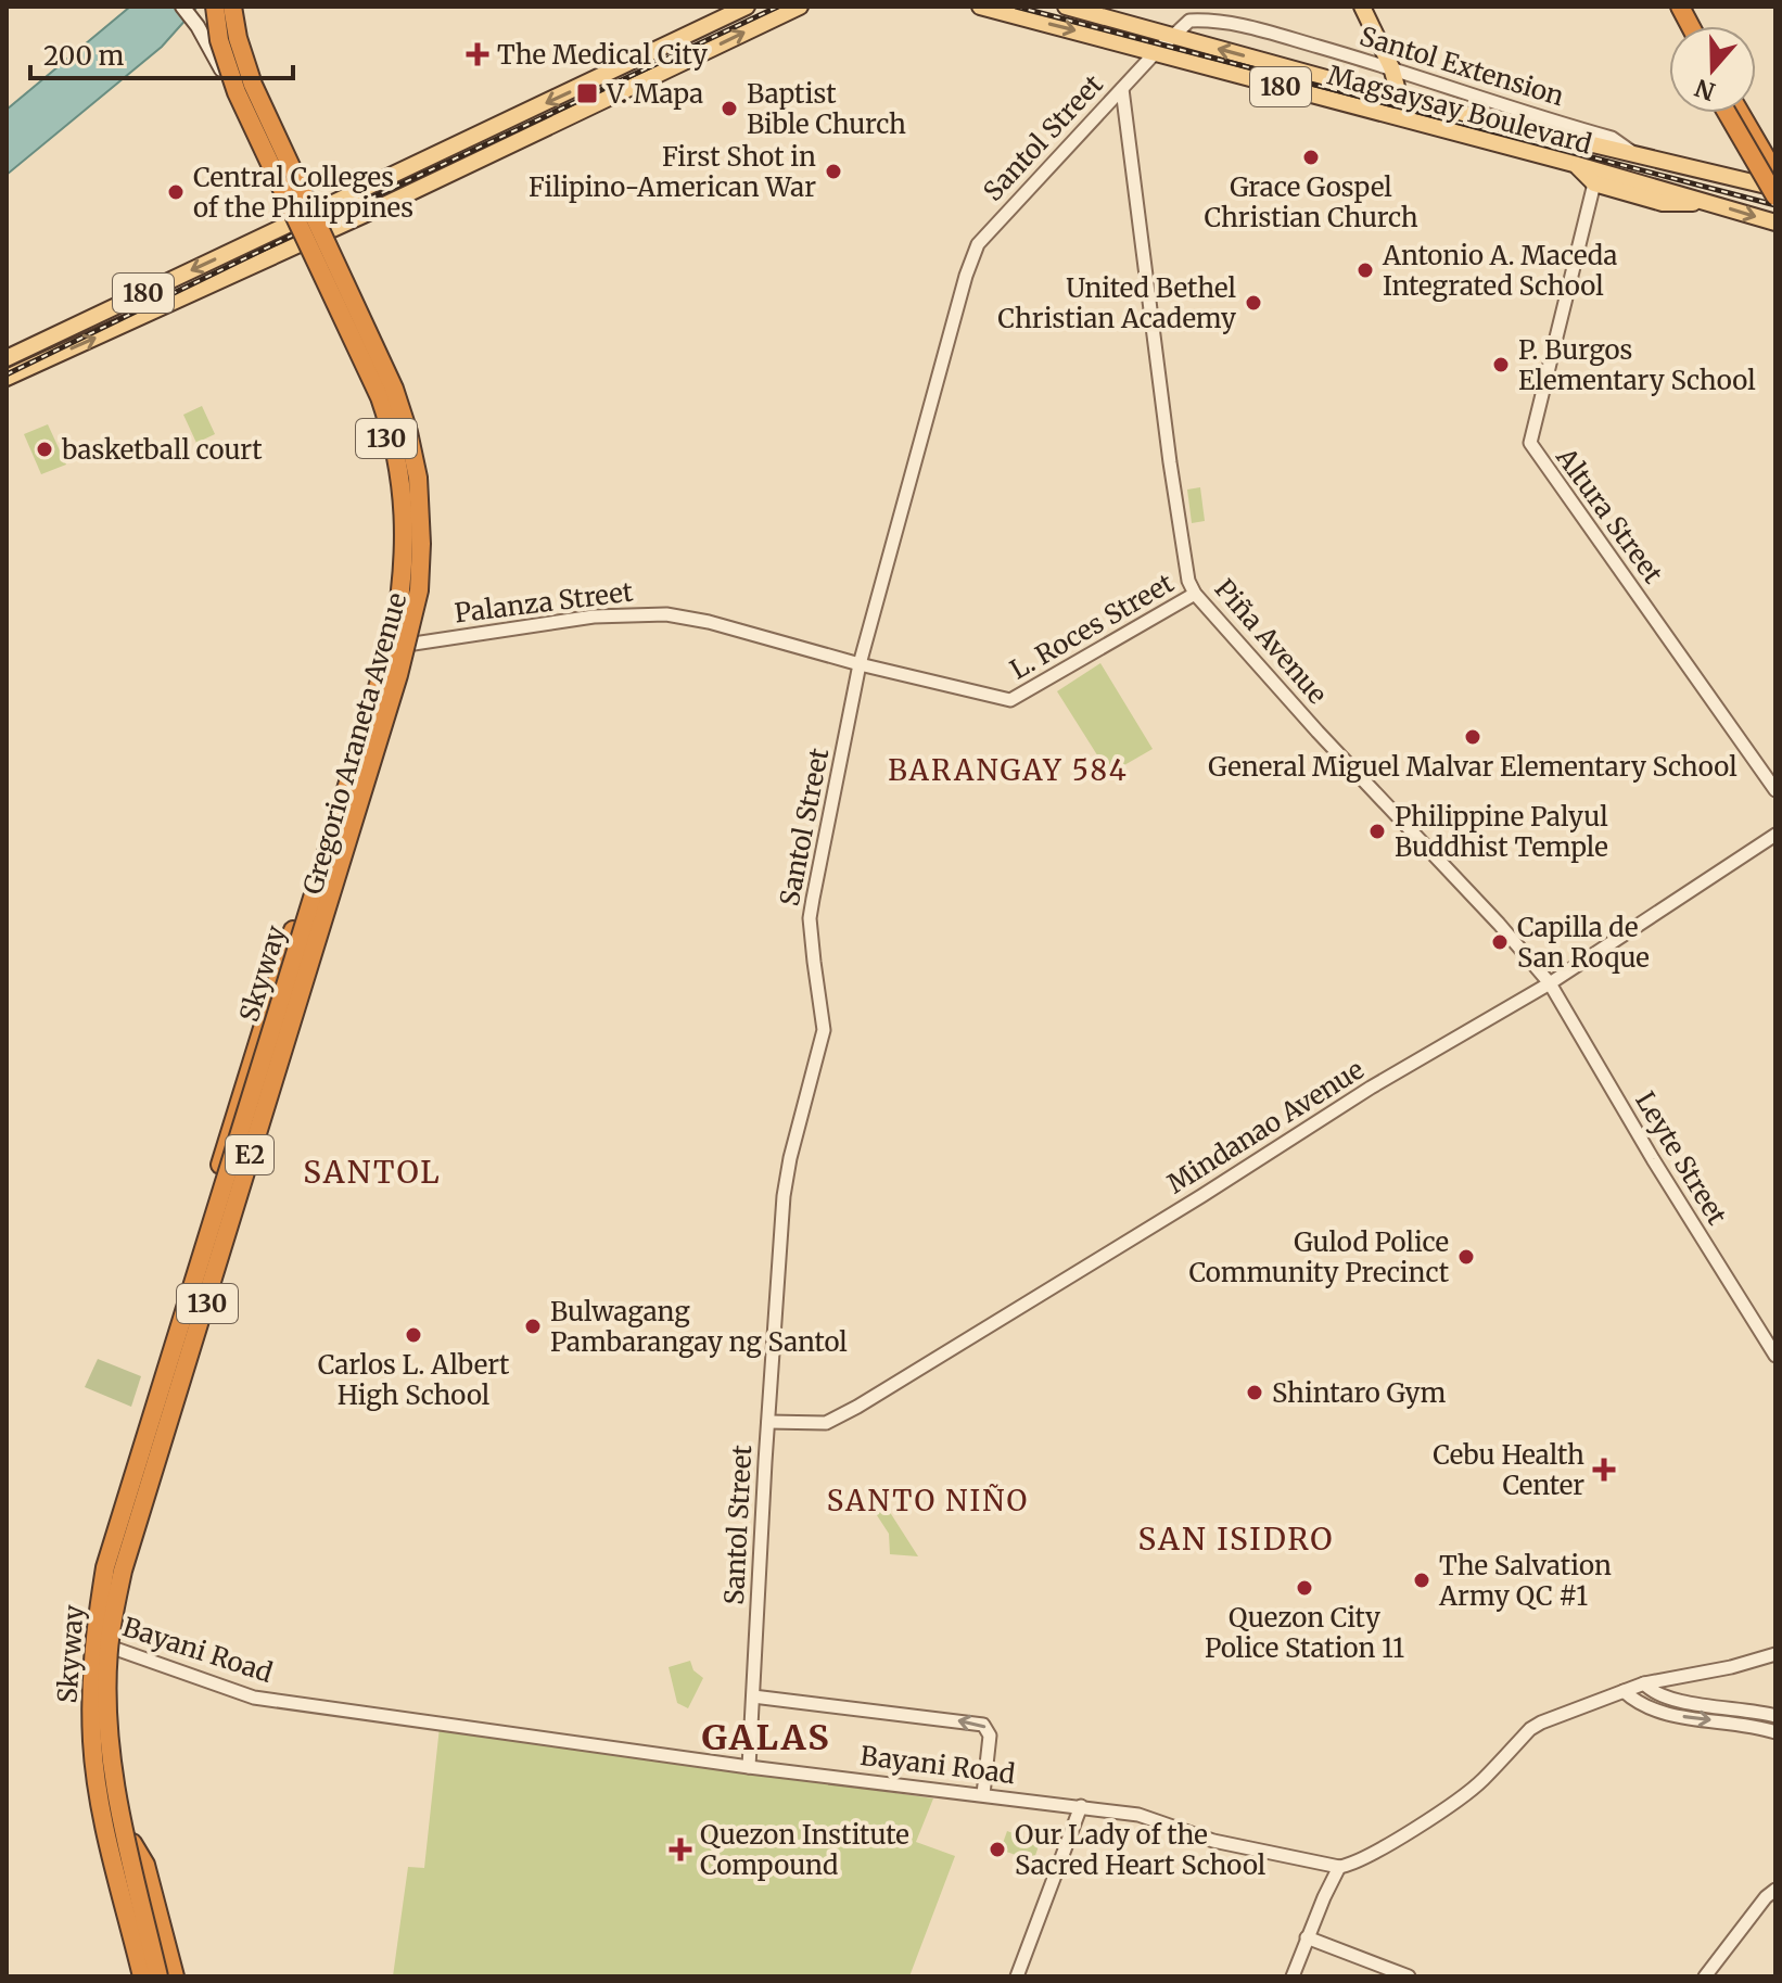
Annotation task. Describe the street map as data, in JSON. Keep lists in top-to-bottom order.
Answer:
{
  "streets": {
    "highway": ["Skyway", "E2"],
    "main road": [
      "180",
      "Magsaysay Boulevard",
      "130",
      "Gregorio Araneta Avenue"
    ],
    "street": [
      "Santol Extension",
      "Santol Street",
      "Altura Street",
      "Palanza Street",
      "L. Roces Street",
      "Piña Avenue",
      "Mindanao Avenue",
      "Leyte Street",
      "Bayani Road"
    ]
  },
  "crossings": [
    ["Santol Extension", "Magsaysay Boulevard"],
    ["Santol Extension", "Santol Street"],
    ["180", "Gregorio Araneta Avenue"],
    ["Magsaysay Boulevard", "Santol Street"],
    ["Santol Street", "Palanza Street"],
    ["Santol Street", "L. Roces Street"],
    ["Santol Street", "Piña Avenue"],
    ["Santol Street", "Mindanao Avenue"],
    ["Santol Street", "Bayani Road"],
    ["Palanza Street", "L. Roces Street"],
    ["Palanza Street", "Gregorio Araneta Avenue"],
    ["L. Roces Street", "Piña Avenue"],
    ["Piña Avenue", "Mindanao Avenue"],
    ["Piña Avenue", "Leyte Street"],
    ["Gregorio Araneta Avenue", "Skyway"],
    ["Gregorio Araneta Avenue", "Bayani Road"],
    ["Mindanao Avenue", "Leyte Street"]
  ],
  "districts": [
    "BARANGAY 584",
    "SANTOL",
    "SANTO NIÑO",
    "SAN ISIDRO",
    "GALAS"
  ],
  "places": {
    "health": ["The Medical City", "Cebu Health Center", "Quezon Institute Compound"],
    "transit": ["V. Mapa"],
    "other": [
      "Baptist Bible Church",
      "Grace Gospel Christian Church",
      "First Shot in Filipino-American War",
      "Central Colleges of the Philippines",
      "Antonio A. Maceda Integrated School",
      "United Bethel Christian Academy",
      "P. Burgos Elementary School",
      "basketball court",
      "General Miguel Malvar Elementary School",
      "Philippine Palyul Buddhist Temple",
      "Capilla de San Roque",
      "Gulod Police Community Precinct",
      "Bulwagang Pambarangay ng Santol",
      "Carlos L. Albert High School",
      "Shintaro Gym",
      "The Salvation Army QC #1",
      "Quezon City Police Station 11",
      "Our Lady of the Sacred Heart School"
    ]
  },
  "scale_bar": "200 m",
  "north": "bottom"
}
